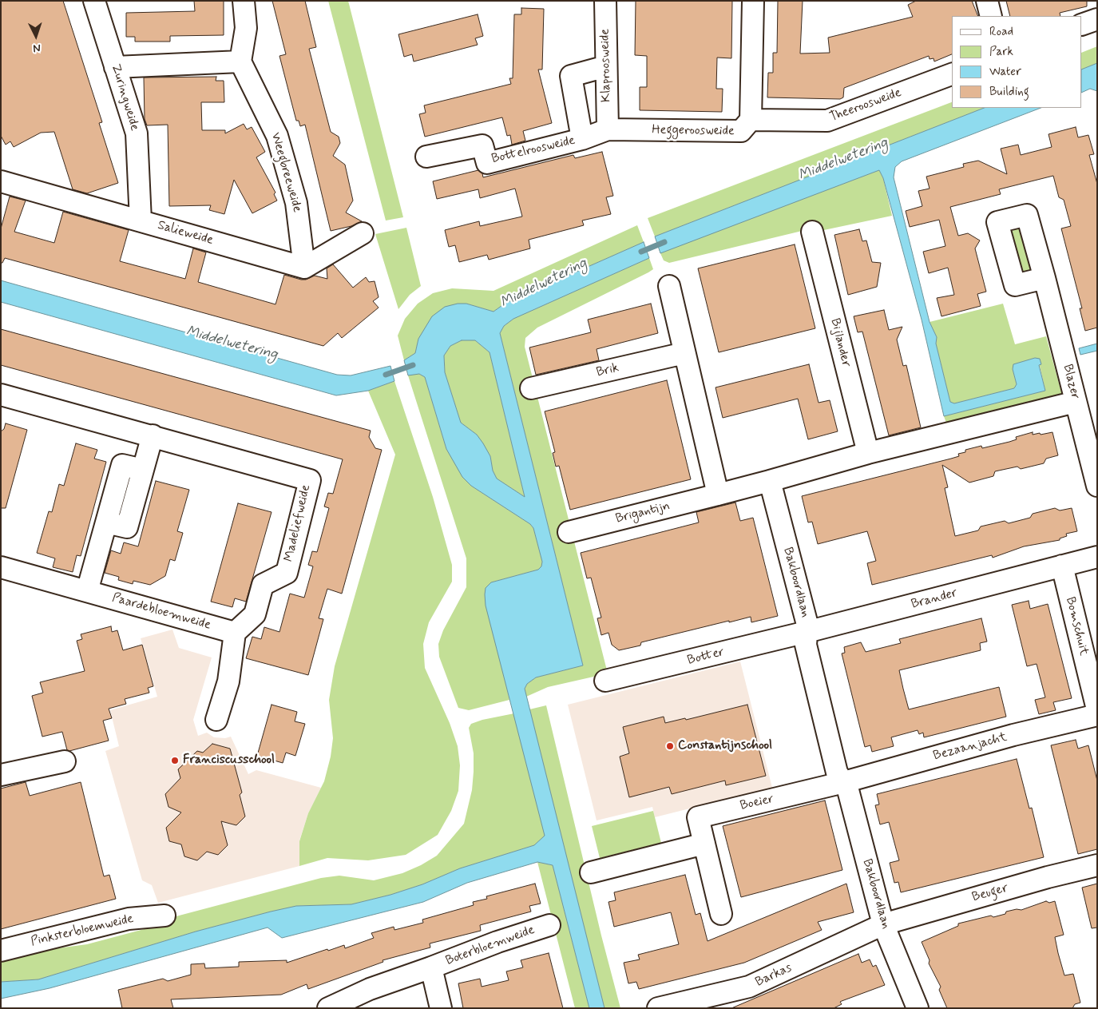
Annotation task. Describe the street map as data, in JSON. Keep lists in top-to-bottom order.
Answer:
{
  "streets": {
    "street": [
      "Klaproosweide",
      "Zuringweide",
      "Theeroosweide",
      "Heggeroosweide",
      "Bottelroosweide",
      "Weegbreeweide",
      "Salieweide",
      "Bijlander",
      "Brik",
      "Blazer",
      "Brigantijn",
      "Madeliefweide",
      "Bakboordlaan",
      "Brander",
      "Paardebloemweide",
      "Bomschuit",
      "Botter",
      "Bezaanjacht",
      "Boeier",
      "Beuger",
      "Pinksterbloemweide",
      "Boterbloemweide",
      "Barkas"
    ]
  },
  "crossings": [
    ["Klaproosweide", "Heggeroosweide"],
    ["Klaproosweide", "Bottelroosweide"],
    ["Zuringweide", "Salieweide"],
    ["Theeroosweide", "Heggeroosweide"],
    ["Heggeroosweide", "Bottelroosweide"],
    ["Weegbreeweide", "Salieweide"],
    ["Madeliefweide", "Paardebloemweide"],
    ["Bakboordlaan", "Brander"],
    ["Bakboordlaan", "Botter"],
    ["Bakboordlaan", "Bezaanjacht"],
    ["Bakboordlaan", "Boeier"],
    ["Bakboordlaan", "Beuger"],
    ["Bakboordlaan", "Barkas"],
    ["Brander", "Bomschuit"],
    ["Brander", "Botter"],
    ["Bezaanjacht", "Boeier"],
    ["Beuger", "Barkas"]
  ],
  "water": ["Middelwetering"],
  "places": ["Constantijnschool", "Franciscusschool"],
  "legend": [
    "Road",
    "Park",
    "Water",
    "Building"
  ],
  "north": "bottom"
}
